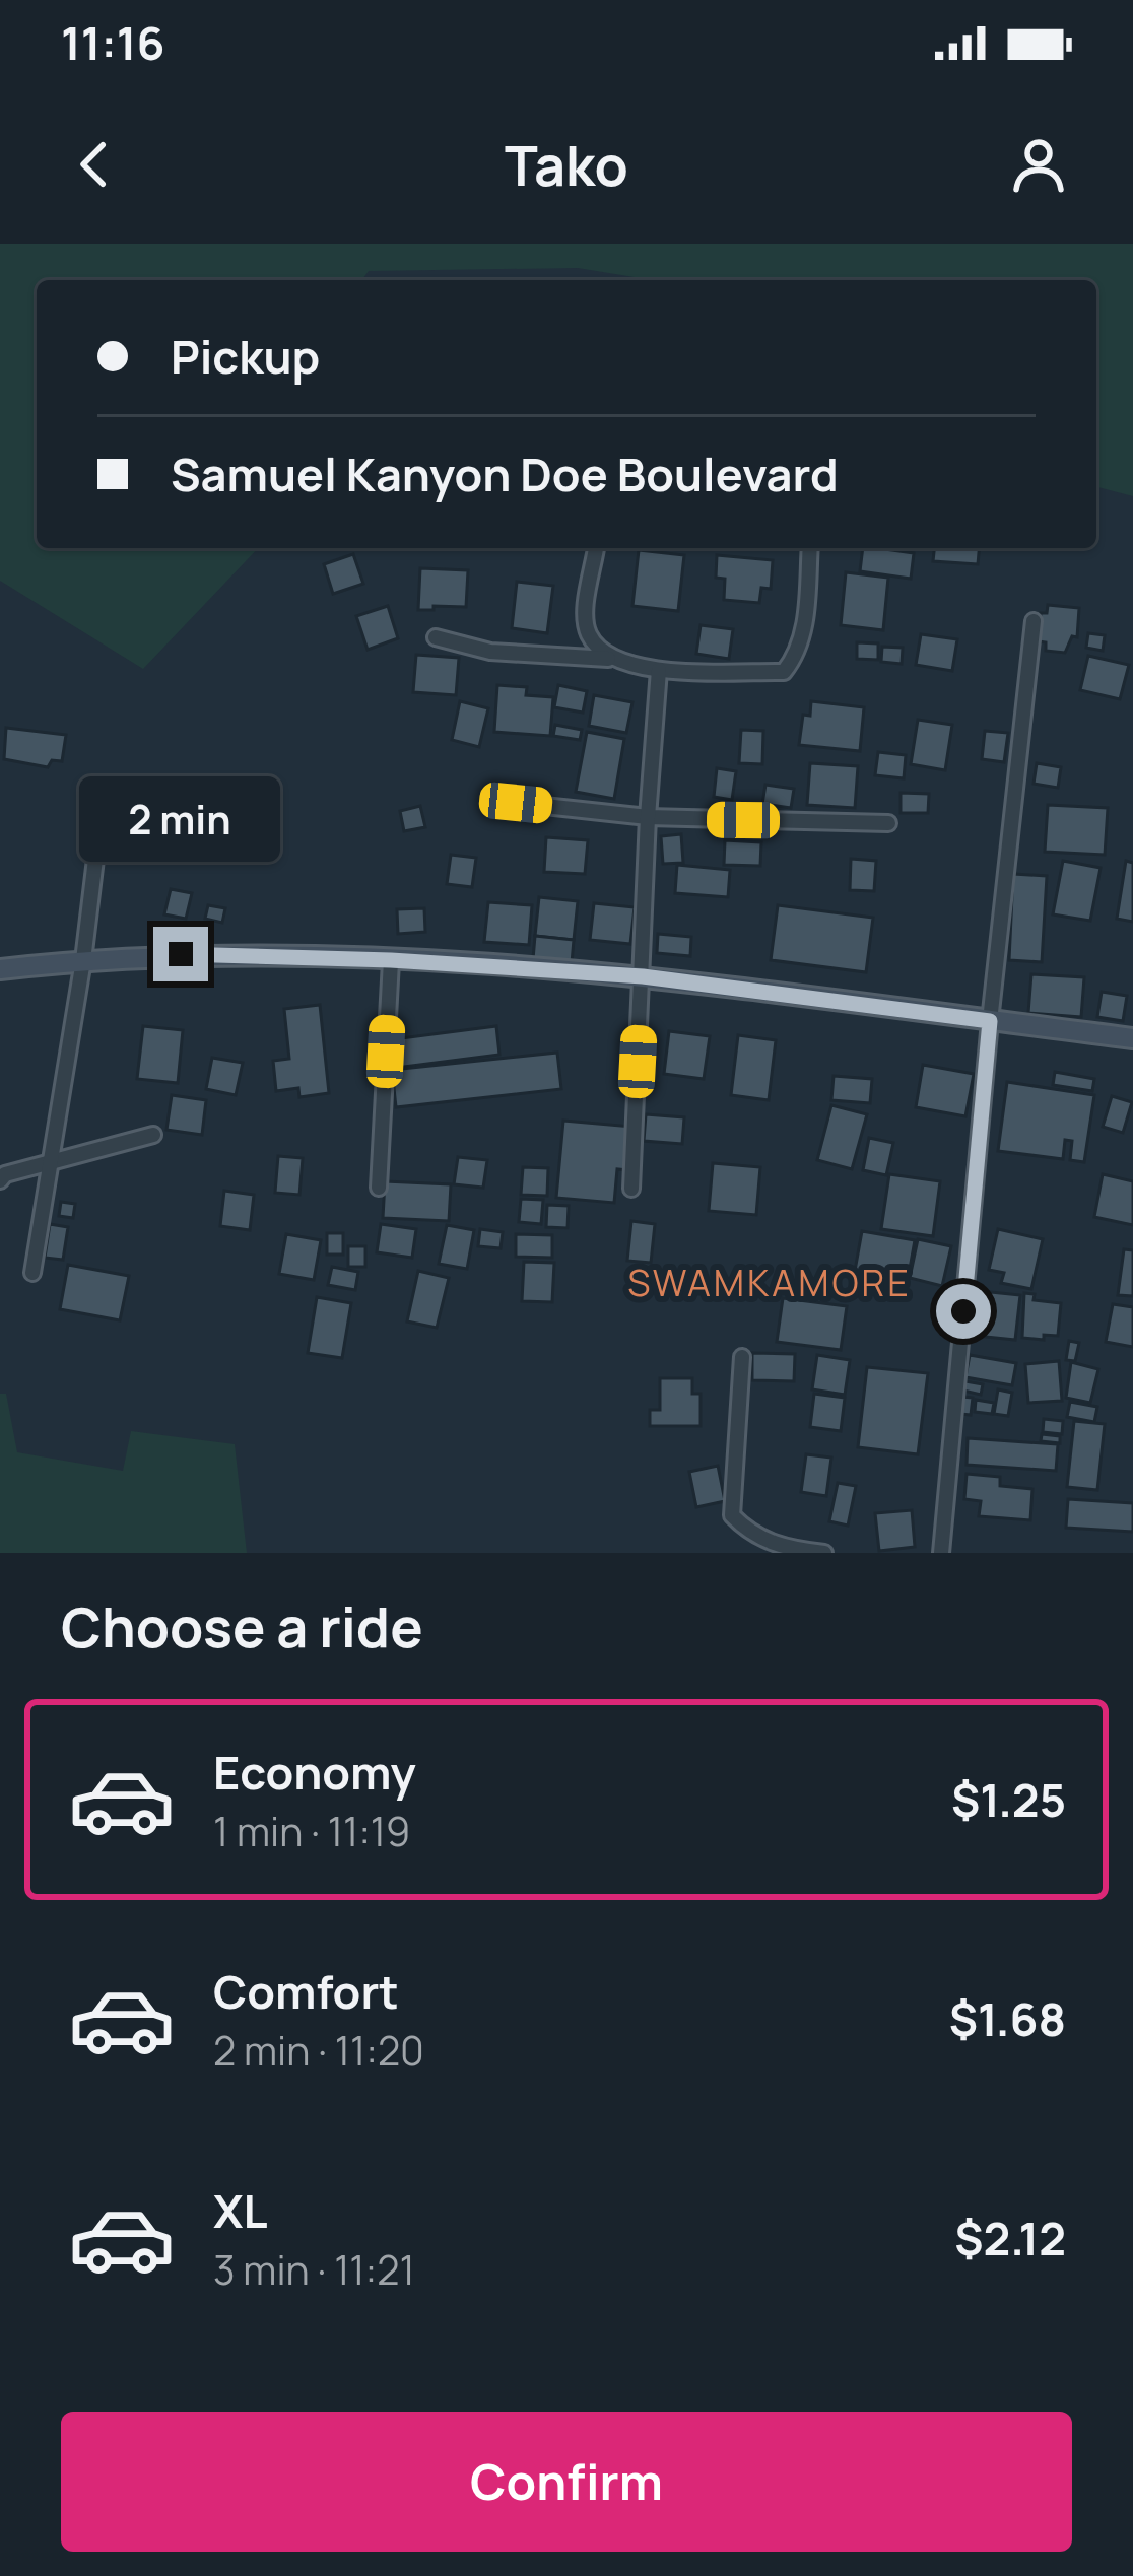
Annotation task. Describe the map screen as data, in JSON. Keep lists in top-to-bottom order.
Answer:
{
  "districts": ["SWAMKAMORE"],
  "page": {
    "status": "11:16",
    "header": "Tako",
    "banner": ["Pickup", "Samuel Kanyon Doe Boulevard"],
    "bubble": "2 min",
    "heading": "Choose a ride",
    "list": [
      {
        "name": "Economy",
        "note": "1 min · 11:19",
        "value": "$1.25"
      },
      {
        "name": "Comfort",
        "note": "2 min · 11:20",
        "value": "$1.68"
      },
      {
        "name": "XL",
        "note": "3 min · 11:21",
        "value": "$2.12"
      }
    ],
    "buttons": "Confirm"
  }
}
